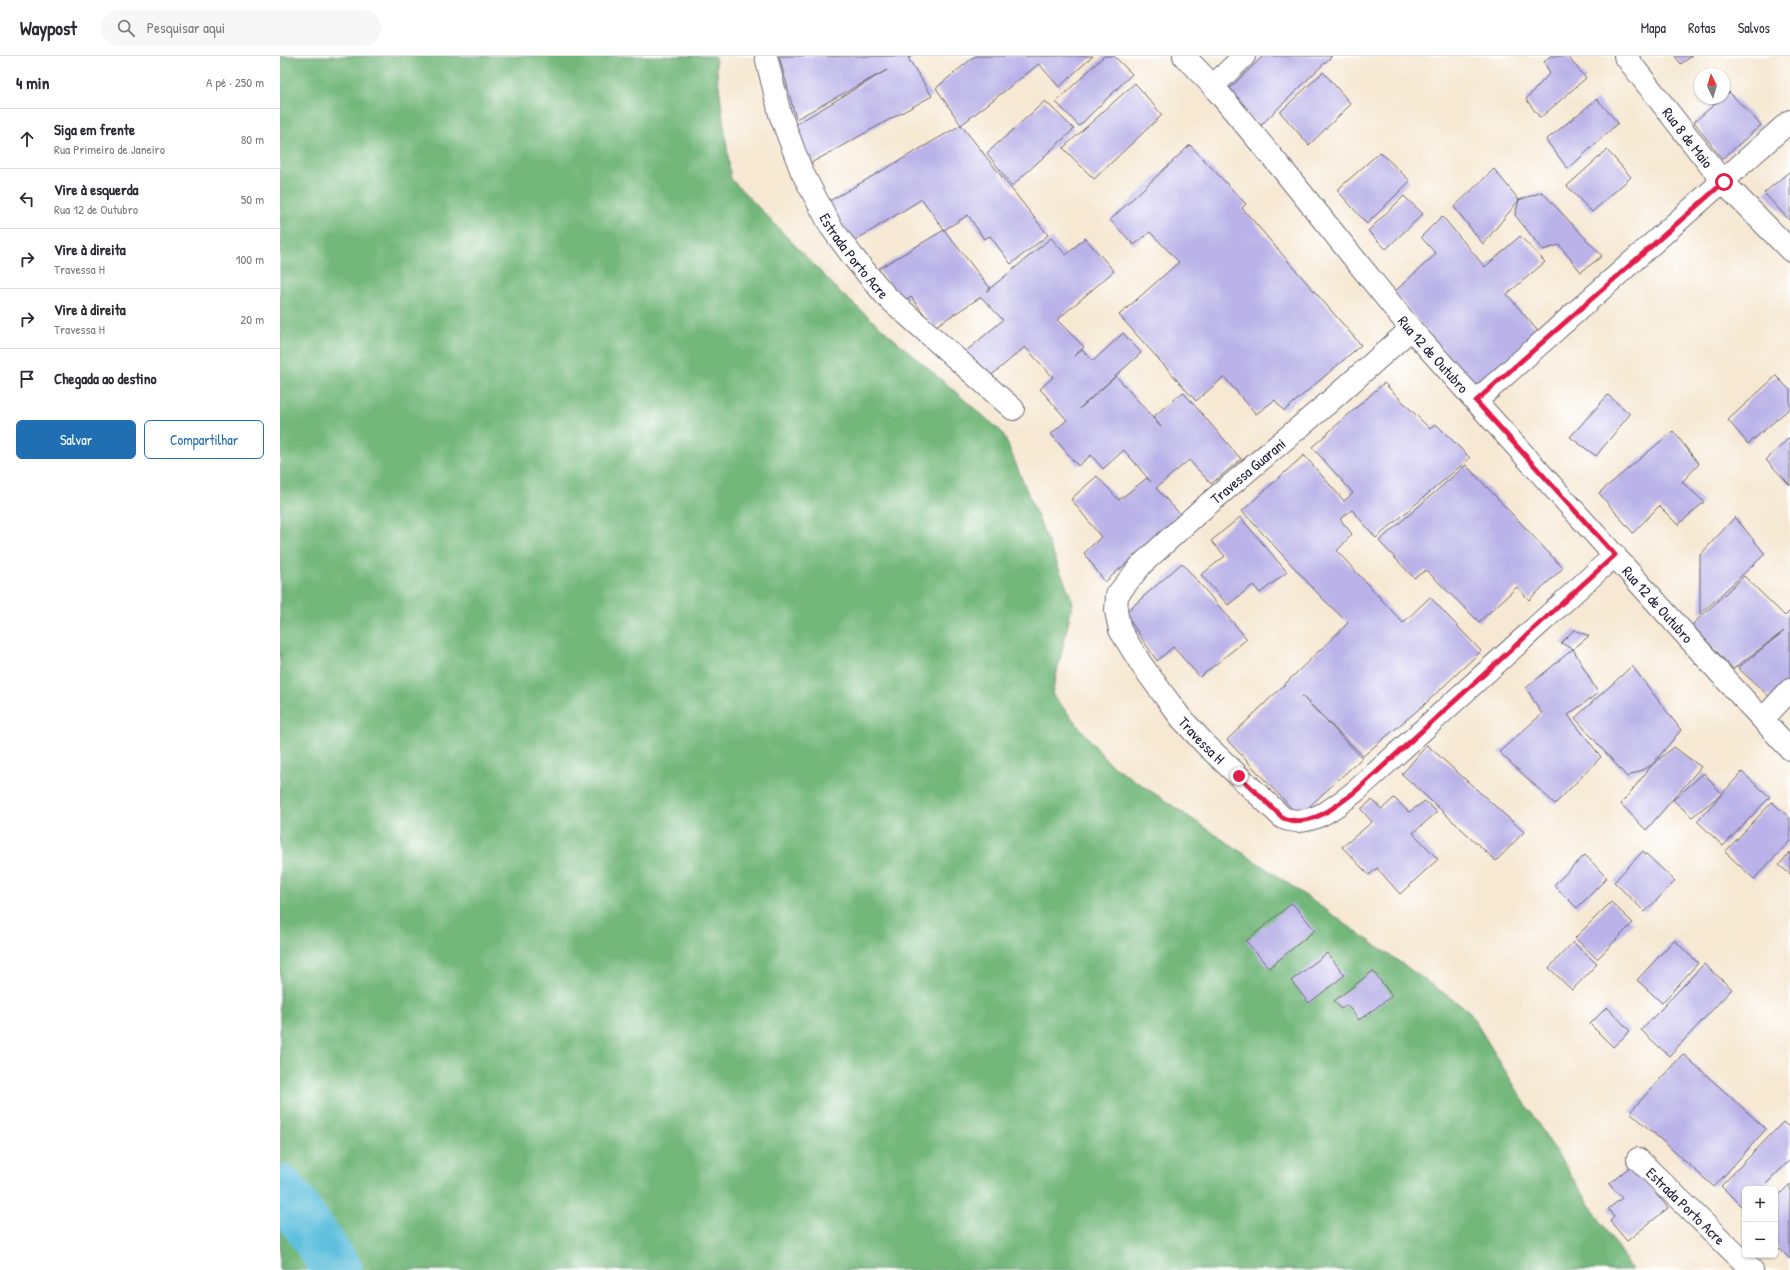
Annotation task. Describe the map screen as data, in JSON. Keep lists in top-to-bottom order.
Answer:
{
  "streets": {
    "street": [
      "Rua 8 de Maio",
      "Estrada Porto Acre",
      "Rua 12 de Outubro",
      "Travessa Guarani",
      "Travessa H"
    ]
  },
  "crossings": [
    ["Rua 12 de Outubro", "Travessa Guarani"],
    ["Rua 12 de Outubro", "Travessa H"],
    ["Travessa Guarani", "Travessa H"]
  ],
  "north": "top",
  "page": {
    "header": "Waypost",
    "search": "Pesquisar aqui",
    "nav": ["Mapa", "Rotas", "Salvos"],
    "heading": ["4 min", "A pé · 250 m"],
    "list": [
      ["Siga em frente", "Rua Primeiro de Janeiro", "80 m"],
      ["Vire à esquerda", "Rua 12 de Outubro", "50 m"],
      ["Vire à direita", "Travessa H", "100 m"],
      ["Vire à direita", "Travessa H", "20 m"],
      "Chegada ao destino"
    ],
    "buttons": ["Salvar", "Compartilhar"],
    "map_buttons": ["+", "−"]
  }
}
